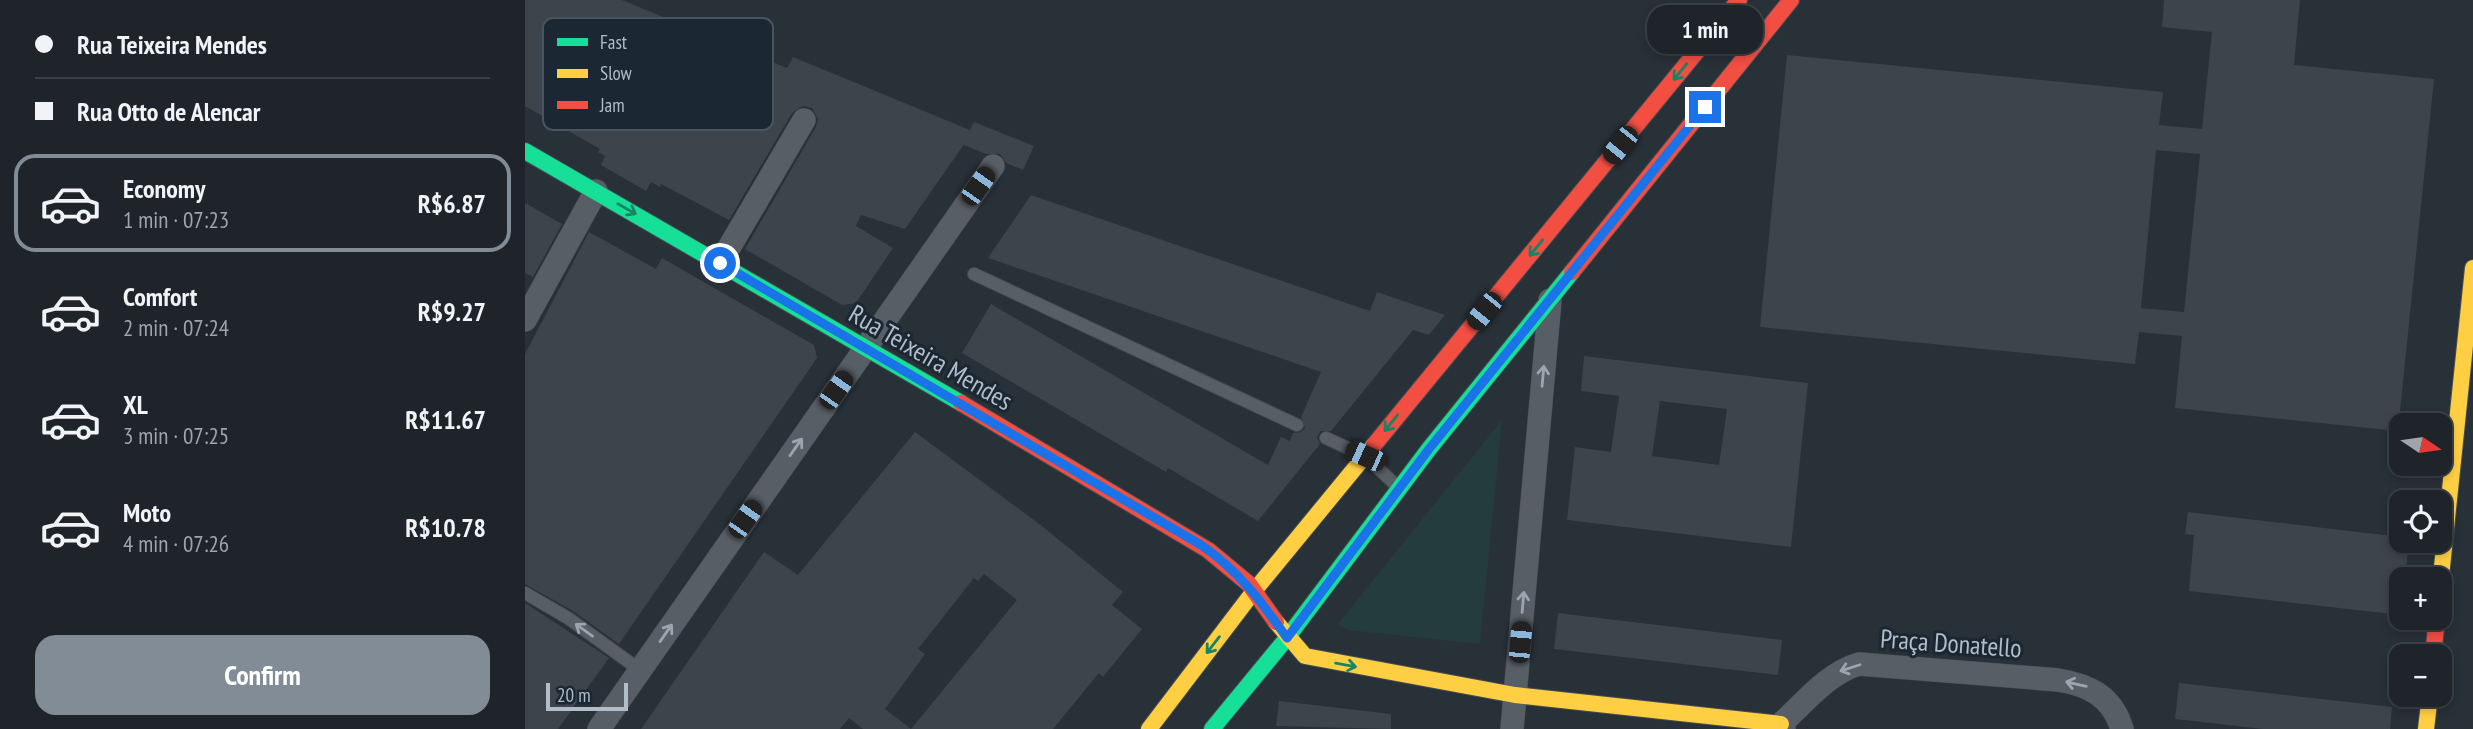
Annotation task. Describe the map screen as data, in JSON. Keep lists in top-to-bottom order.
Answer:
{
  "streets": {
    "main road": ["Rua Teixeira Mendes"],
    "street": ["Praça Donatello"]
  },
  "crossings": [
    ["Rua Teixeira Mendes", "Praça Donatello"]
  ],
  "one_way": ["Praça Donatello"],
  "legend": ["Fast", "Slow", "Jam"],
  "scale_bar": "20 m",
  "north": "right",
  "page": {
    "banner": ["Rua Teixeira Mendes", "Rua Otto de Alencar"],
    "bubble": "1 min",
    "list": [
      {
        "name": "Economy",
        "note": "1 min · 07:23",
        "value": "R$6.87"
      },
      {
        "name": "Comfort",
        "note": "2 min · 07:24",
        "value": "R$9.27"
      },
      {
        "name": "XL",
        "note": "3 min · 07:25",
        "value": "R$11.67"
      },
      {
        "name": "Moto",
        "note": "4 min · 07:26",
        "value": "R$10.78"
      }
    ],
    "map_buttons": ["+", "−"],
    "buttons": "Confirm",
    "scale": "20 m"
  }
}
